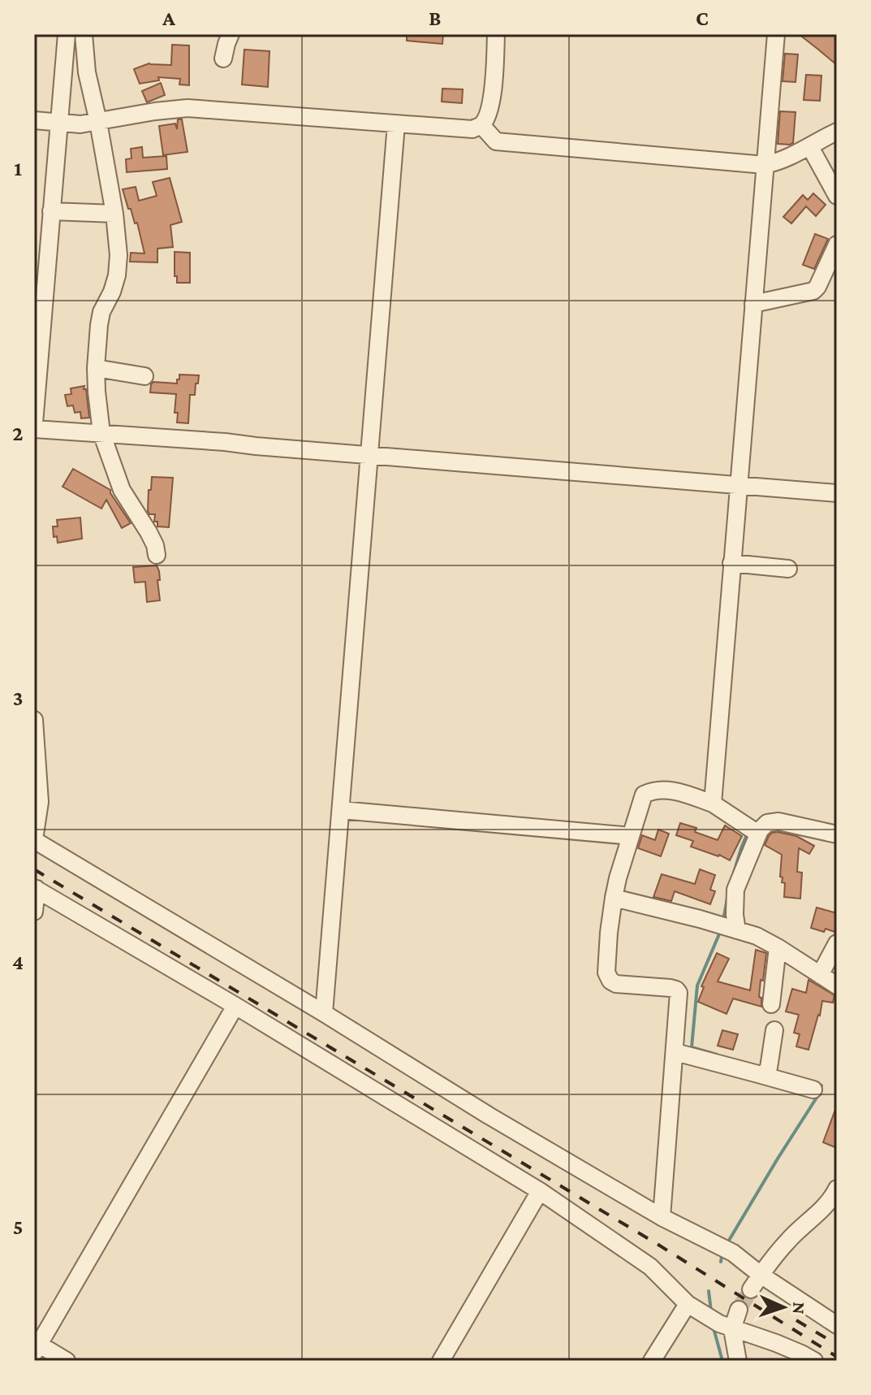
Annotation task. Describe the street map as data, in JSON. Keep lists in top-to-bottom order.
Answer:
{
  "north": "right",
  "grid": {
    "columns": ["A", "B", "C"],
    "rows": [
      "1",
      "2",
      "3",
      "4",
      "5"
    ]
  }
}
